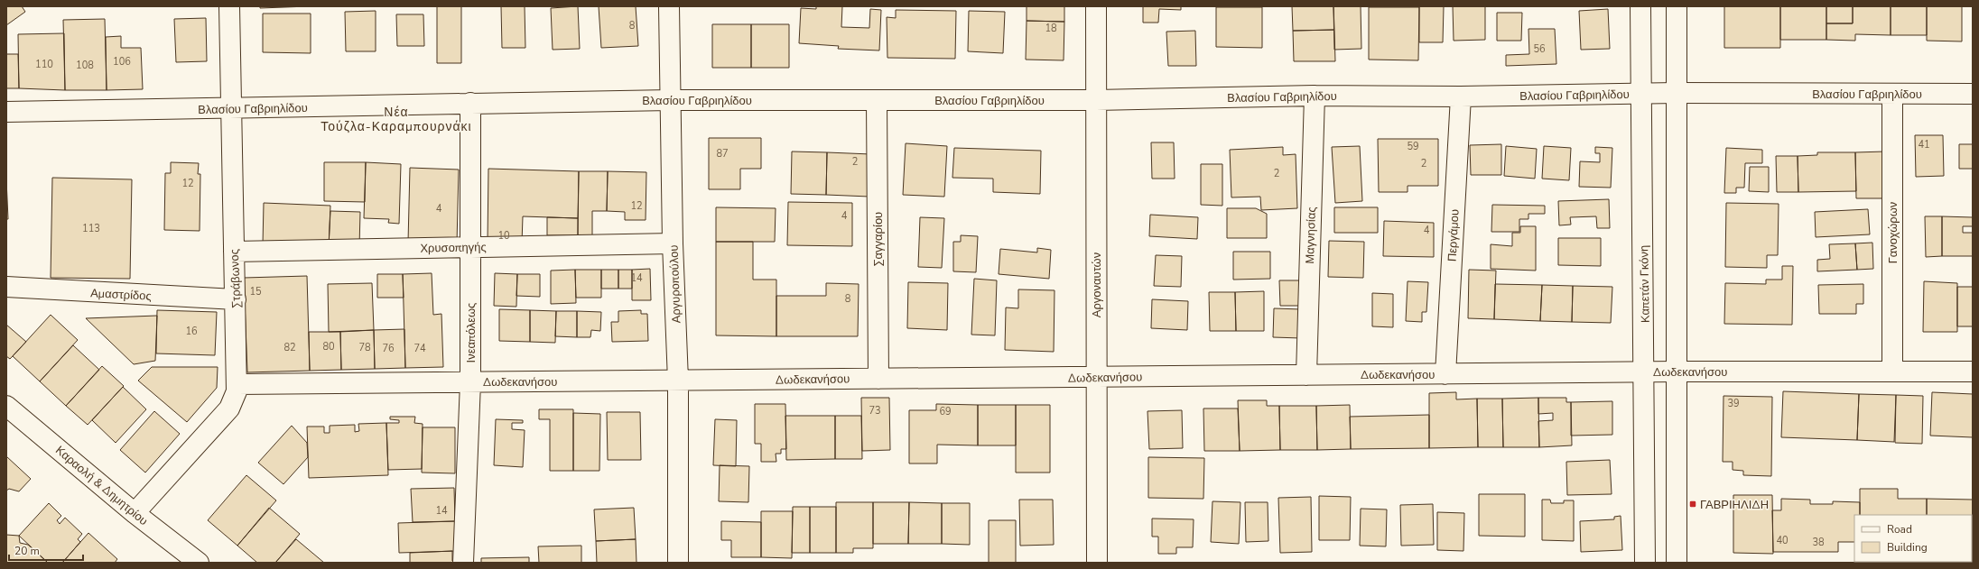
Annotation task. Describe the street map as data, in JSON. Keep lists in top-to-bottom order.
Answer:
{
  "streets": {
    "street": [
      "Βλασίου Γαβριηλίδου",
      "Γανοχώρων",
      "Μαγνησίας",
      "Περγάμου",
      "Σαγγαρίου",
      "Χρυσοπηγής",
      "Στράβωνος",
      "Αργυροπούλου",
      "Καπετάν Γκόνη",
      "Αργοναυτών",
      "Αμαστρίδος",
      "Ινεαπόλεως",
      "Δωδεκανήσου",
      "Καραολή & Δημητρίου"
    ]
  },
  "crossings": [
    ["Βλασίου Γαβριηλίδου", "Γανοχώρων"],
    ["Βλασίου Γαβριηλίδου", "Μαγνησίας"],
    ["Βλασίου Γαβριηλίδου", "Περγάμου"],
    ["Βλασίου Γαβριηλίδου", "Σαγγαρίου"],
    ["Βλασίου Γαβριηλίδου", "Στράβωνος"],
    ["Βλασίου Γαβριηλίδου", "Αργυροπούλου"],
    ["Βλασίου Γαβριηλίδου", "Καπετάν Γκόνη"],
    ["Βλασίου Γαβριηλίδου", "Αργοναυτών"],
    ["Βλασίου Γαβριηλίδου", "Ινεαπόλεως"],
    ["Γανοχώρων", "Δωδεκανήσου"],
    ["Μαγνησίας", "Δωδεκανήσου"],
    ["Περγάμου", "Δωδεκανήσου"],
    ["Σαγγαρίου", "Δωδεκανήσου"],
    ["Χρυσοπηγής", "Στράβωνος"],
    ["Χρυσοπηγής", "Αργυροπούλου"],
    ["Χρυσοπηγής", "Ινεαπόλεως"],
    ["Στράβωνος", "Αμαστρίδος"],
    ["Στράβωνος", "Δωδεκανήσου"],
    ["Στράβωνος", "Καραολή & Δημητρίου"],
    ["Αργυροπούλου", "Δωδεκανήσου"],
    ["Καπετάν Γκόνη", "Δωδεκανήσου"],
    ["Αργοναυτών", "Δωδεκανήσου"],
    ["Ινεαπόλεως", "Δωδεκανήσου"]
  ],
  "districts": ["Νέα Τούζλα-Καραμπουρνάκι"],
  "places": {
    "transit": ["ΓΑΒΡΙΗΛΙΔΗ"]
  },
  "house_numbers": [
    "8",
    "18",
    "56",
    "106",
    "110",
    "108",
    "41",
    "59",
    "87",
    "2",
    "2",
    "2",
    "12",
    "12",
    "4",
    "4",
    "113",
    "4",
    "10",
    "14",
    "15",
    "8",
    "16",
    "80",
    "82",
    "78",
    "76",
    "74",
    "39",
    "73",
    "69",
    "14",
    "40",
    "38"
  ],
  "legend": ["Road", "Building"],
  "scale_bar": "20 m"
}
